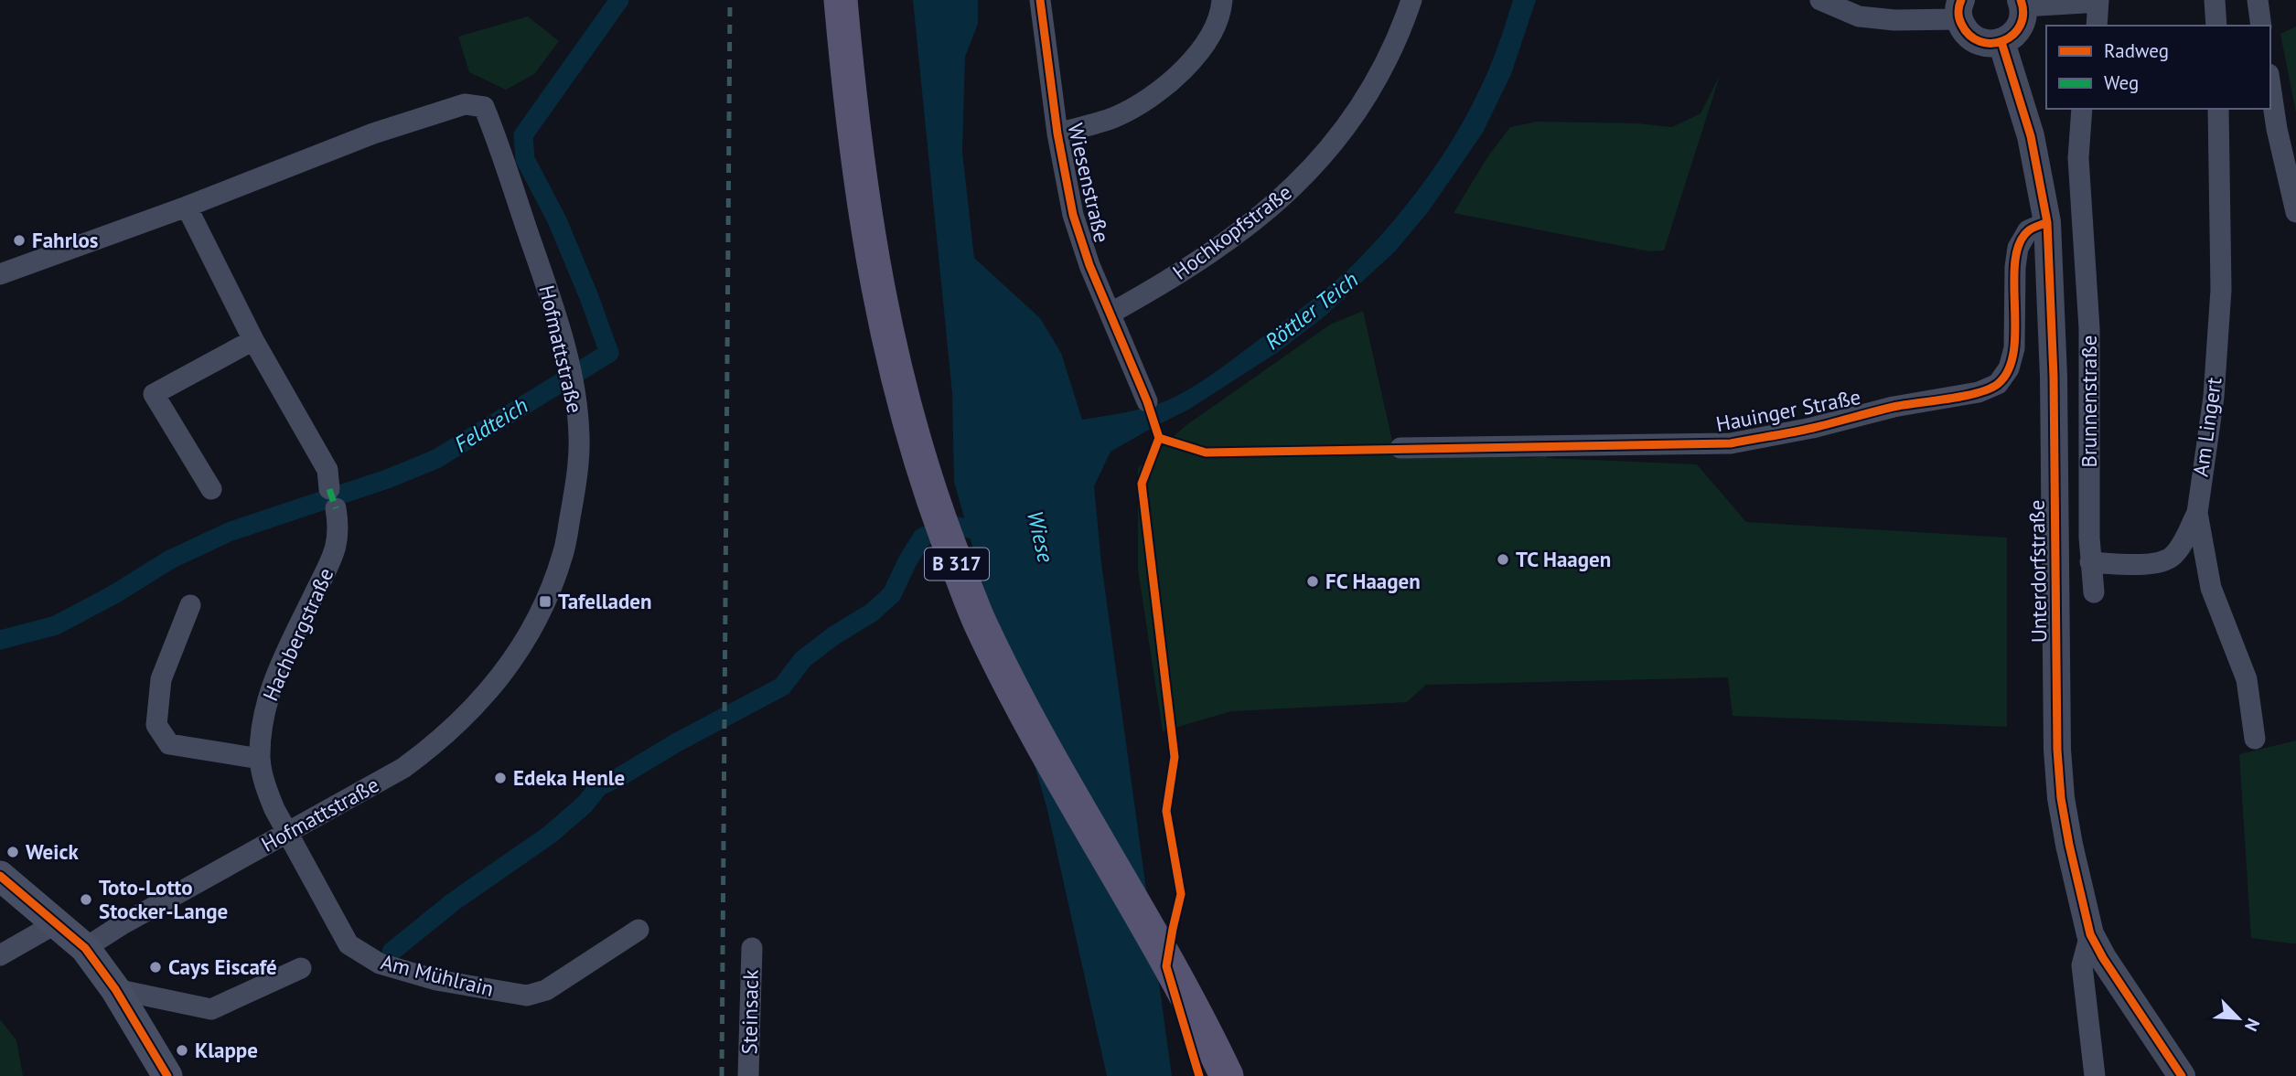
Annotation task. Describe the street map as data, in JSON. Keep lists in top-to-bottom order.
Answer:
{
  "streets": {
    "main road": ["B 317"],
    "street": [
      "Wiesenstraße",
      "Hochkopfstraße",
      "Hofmattstraße",
      "Brunnenstraße",
      "Hauinger Straße",
      "Am Lingert",
      "Unterdorfstraße",
      "Hachbergstraße",
      "Am Mühlrain",
      "Steinsack"
    ]
  },
  "crossings": [
    ["Wiesenstraße", "Hochkopfstraße"],
    ["Hofmattstraße", "Hachbergstraße"],
    ["Hofmattstraße", "Am Mühlrain"],
    ["Hauinger Straße", "Unterdorfstraße"],
    ["Hachbergstraße", "Am Mühlrain"]
  ],
  "water": ["Röttler Teich", "Feldteich", "Wiese"],
  "places": {
    "other": [
      "Fahrlos",
      "TC Haagen",
      "FC Haagen",
      "Edeka Henle",
      "Weick",
      "Toto-Lotto Stocker-Lange",
      "Cays Eiscafé",
      "Klappe"
    ],
    "transit": ["Tafelladen"]
  },
  "legend": ["Radweg", "Weg"],
  "north": "bottom right"
}
